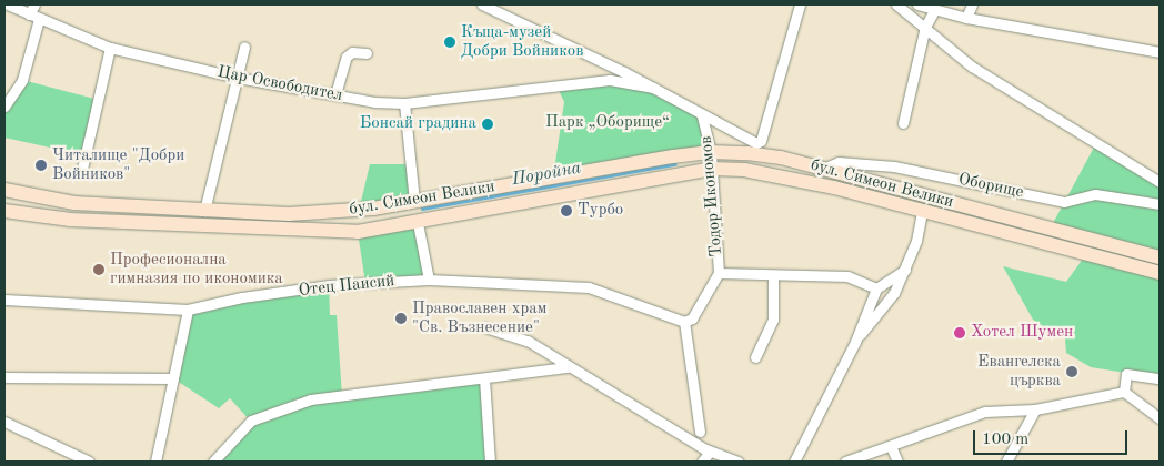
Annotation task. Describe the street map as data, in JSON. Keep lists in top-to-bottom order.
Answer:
{
  "streets": {
    "main road": ["бул. Симеон Велики"],
    "street": [
      "Цар Освободител",
      "Оборище",
      "Тодор Икономов",
      "Отец Паисий"
    ]
  },
  "crossings": [
    ["бул. Симеон Велики", "Оборище"],
    ["бул. Симеон Велики", "Тодор Икономов"],
    ["Тодор Икономов", "Отец Паисий"]
  ],
  "water": ["Поройна"],
  "parks": ["Парк „Оборище“"],
  "places": [
    "Къща-музей Добри Войников",
    "Бонсай градина",
    "Читалище \"Добри Войников\"",
    "Турбо",
    "Професионална гимназия по икономика",
    "Православен храм \"Св. Възнесение\"",
    "Хотел Шумен",
    "Евангелска църква"
  ],
  "scale_bar": "100 m"
}
